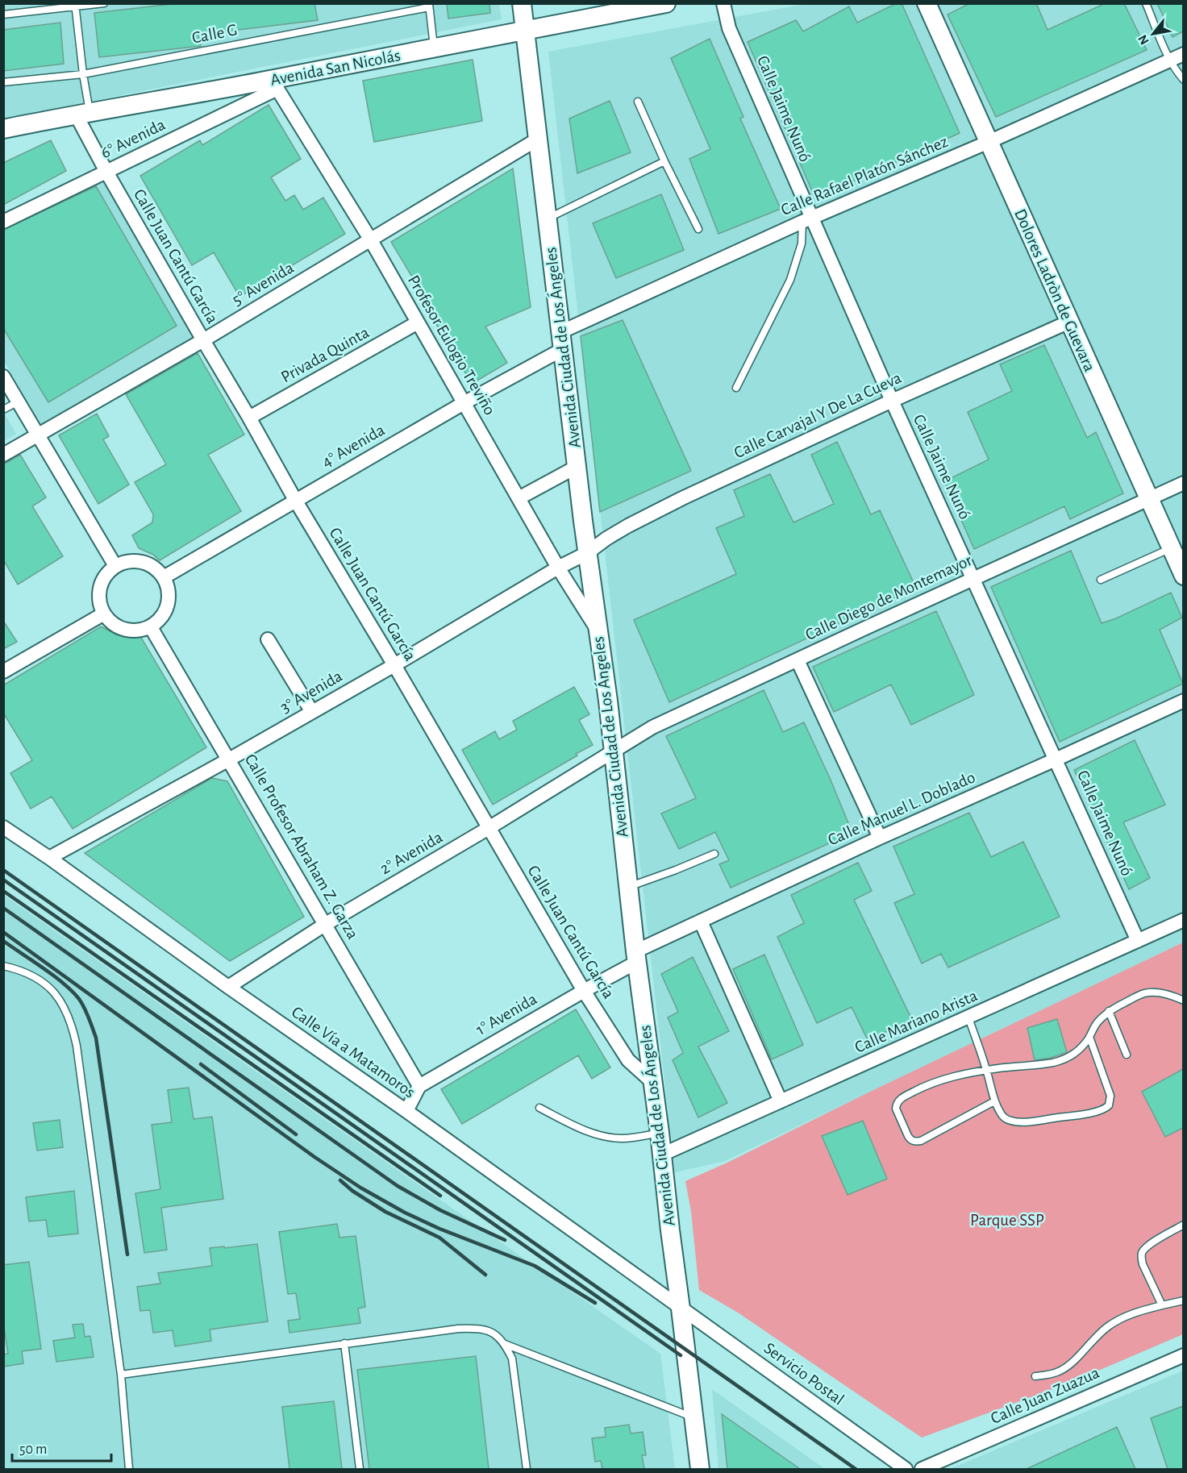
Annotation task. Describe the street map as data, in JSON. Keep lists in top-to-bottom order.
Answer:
{
  "streets": {
    "street": [
      "Avenida San Nicolás",
      "Calle Jaime Nunó",
      "6° Avenida",
      "Calle Rafael Platón Sánchez",
      "Calle Juan Cantú García",
      "5° Avenida",
      "Dolores Ladròn de Guevara",
      "Profesor Eulogio Treviño",
      "Avenida Ciudad de Los Ángeles",
      "Privada Quinta",
      "Calle Carvajal Y De La Cueva",
      "4° Avenida",
      "Calle Diego de Montemayor",
      "3° Avenida",
      "Calle Manuel L. Doblado",
      "Calle Profesor Abraham Z. Garza",
      "2° Avenida",
      "1° Avenida",
      "Calle Mariano Arista",
      "Calle Vía a Matamoros",
      "Servicio Postal",
      "Calle Juan Zuazua"
    ],
    "lane": ["Calle G"]
  },
  "crossings": [
    ["Calle G", "Calle Juan Cantú García"],
    ["Avenida San Nicolás", "6° Avenida"],
    ["Avenida San Nicolás", "Calle Juan Cantú García"],
    ["Avenida San Nicolás", "Profesor Eulogio Treviño"],
    ["Avenida San Nicolás", "Avenida Ciudad de Los Ángeles"],
    ["Calle Jaime Nunó", "Calle Rafael Platón Sánchez"],
    ["Calle Jaime Nunó", "Calle Carvajal Y De La Cueva"],
    ["Calle Jaime Nunó", "Calle Diego de Montemayor"],
    ["Calle Jaime Nunó", "Calle Manuel L. Doblado"],
    ["Calle Jaime Nunó", "Calle Mariano Arista"],
    ["6° Avenida", "Calle Juan Cantú García"],
    ["6° Avenida", "Profesor Eulogio Treviño"],
    ["Calle Rafael Platón Sánchez", "Dolores Ladròn de Guevara"],
    ["Calle Rafael Platón Sánchez", "Avenida Ciudad de Los Ángeles"],
    ["Calle Rafael Platón Sánchez", "4° Avenida"],
    ["Calle Juan Cantú García", "5° Avenida"],
    ["Calle Juan Cantú García", "Avenida Ciudad de Los Ángeles"],
    ["Calle Juan Cantú García", "Privada Quinta"],
    ["Calle Juan Cantú García", "4° Avenida"],
    ["Calle Juan Cantú García", "3° Avenida"],
    ["Calle Juan Cantú García", "2° Avenida"],
    ["Calle Juan Cantú García", "1° Avenida"],
    ["5° Avenida", "Profesor Eulogio Treviño"],
    ["5° Avenida", "Avenida Ciudad de Los Ángeles"],
    ["Dolores Ladròn de Guevara", "Calle Carvajal Y De La Cueva"],
    ["Dolores Ladròn de Guevara", "Calle Diego de Montemayor"],
    ["Profesor Eulogio Treviño", "Avenida Ciudad de Los Ángeles"],
    ["Profesor Eulogio Treviño", "Privada Quinta"],
    ["Profesor Eulogio Treviño", "4° Avenida"],
    ["Profesor Eulogio Treviño", "3° Avenida"],
    ["Avenida Ciudad de Los Ángeles", "Calle Carvajal Y De La Cueva"],
    ["Avenida Ciudad de Los Ángeles", "4° Avenida"],
    ["Avenida Ciudad de Los Ángeles", "Calle Diego de Montemayor"],
    ["Avenida Ciudad de Los Ángeles", "3° Avenida"],
    ["Avenida Ciudad de Los Ángeles", "Calle Manuel L. Doblado"],
    ["Avenida Ciudad de Los Ángeles", "2° Avenida"],
    ["Avenida Ciudad de Los Ángeles", "1° Avenida"],
    ["Avenida Ciudad de Los Ángeles", "Calle Mariano Arista"],
    ["Avenida Ciudad de Los Ángeles", "Calle Vía a Matamoros"],
    ["Avenida Ciudad de Los Ángeles", "Servicio Postal"],
    ["Calle Carvajal Y De La Cueva", "3° Avenida"],
    ["4° Avenida", "Calle Profesor Abraham Z. Garza"],
    ["Calle Diego de Montemayor", "2° Avenida"],
    ["3° Avenida", "Calle Profesor Abraham Z. Garza"],
    ["3° Avenida", "Calle Vía a Matamoros"],
    ["Calle Manuel L. Doblado", "1° Avenida"],
    ["Calle Profesor Abraham Z. Garza", "2° Avenida"],
    ["Calle Profesor Abraham Z. Garza", "1° Avenida"],
    ["2° Avenida", "Calle Vía a Matamoros"],
    ["Calle Vía a Matamoros", "Servicio Postal"]
  ],
  "parks": ["Parque SSP"],
  "scale_bar": "50 m",
  "north": "bottom left"
}
